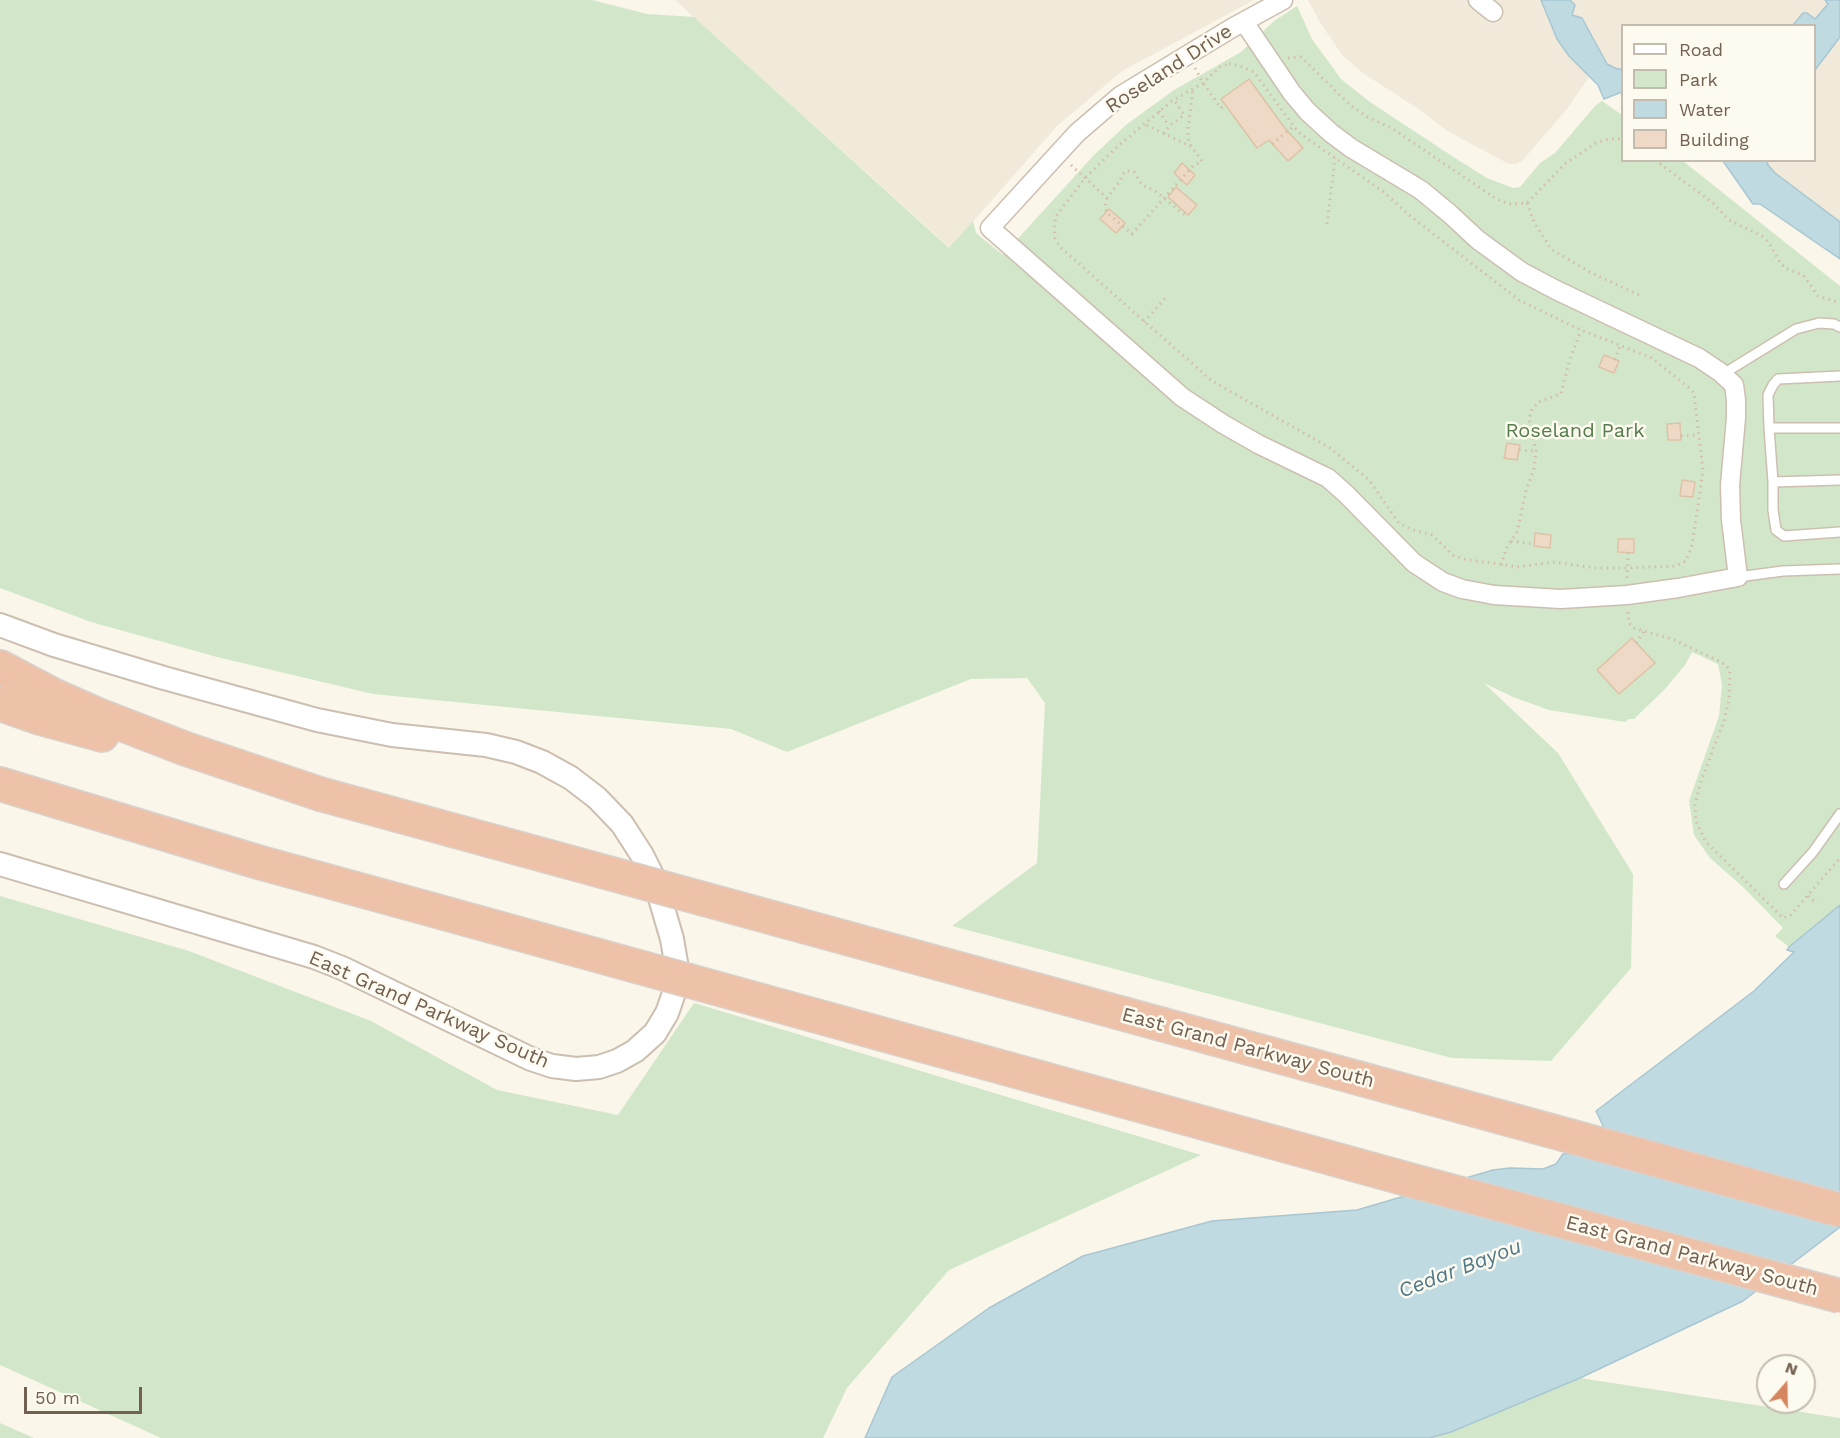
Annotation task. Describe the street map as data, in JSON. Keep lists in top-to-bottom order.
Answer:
{
  "streets": {
    "highway": ["East Grand Parkway South"],
    "street": ["Roseland Drive"]
  },
  "water": ["Cedar Bayou"],
  "parks": ["Roseland Park"],
  "legend": [
    "Road",
    "Park",
    "Water",
    "Building"
  ],
  "scale_bar": "50 m",
  "north": "top"
}
